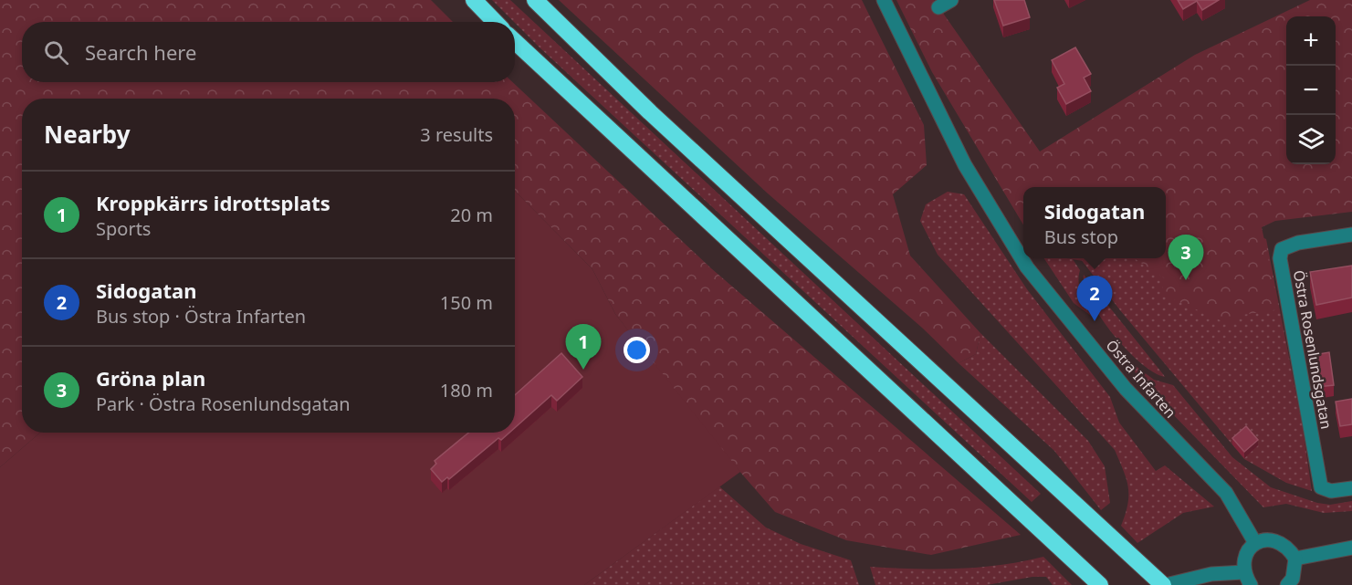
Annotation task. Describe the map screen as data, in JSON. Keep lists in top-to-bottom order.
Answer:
{
  "streets": {
    "street": ["Östra Rosenlundsgatan", "Östra Infarten"]
  },
  "page": {
    "map_buttons": ["+", "−"],
    "search": "Search here",
    "heading": ["Nearby", "3 results"],
    "list": [
      {
        "mark": "1",
        "name": "Kroppkärrs idrottsplats",
        "note": "Sports",
        "value": "20 m"
      },
      {
        "mark": "2",
        "name": "Sidogatan",
        "note": "Bus stop · Östra Infarten",
        "value": "150 m"
      },
      {
        "mark": "3",
        "name": "Gröna plan",
        "note": "Park · Östra Rosenlundsgatan",
        "value": "180 m"
      }
    ],
    "popup": ["Sidogatan", "Bus stop"],
    "pins": ["3", "2", "1"]
  }
}
